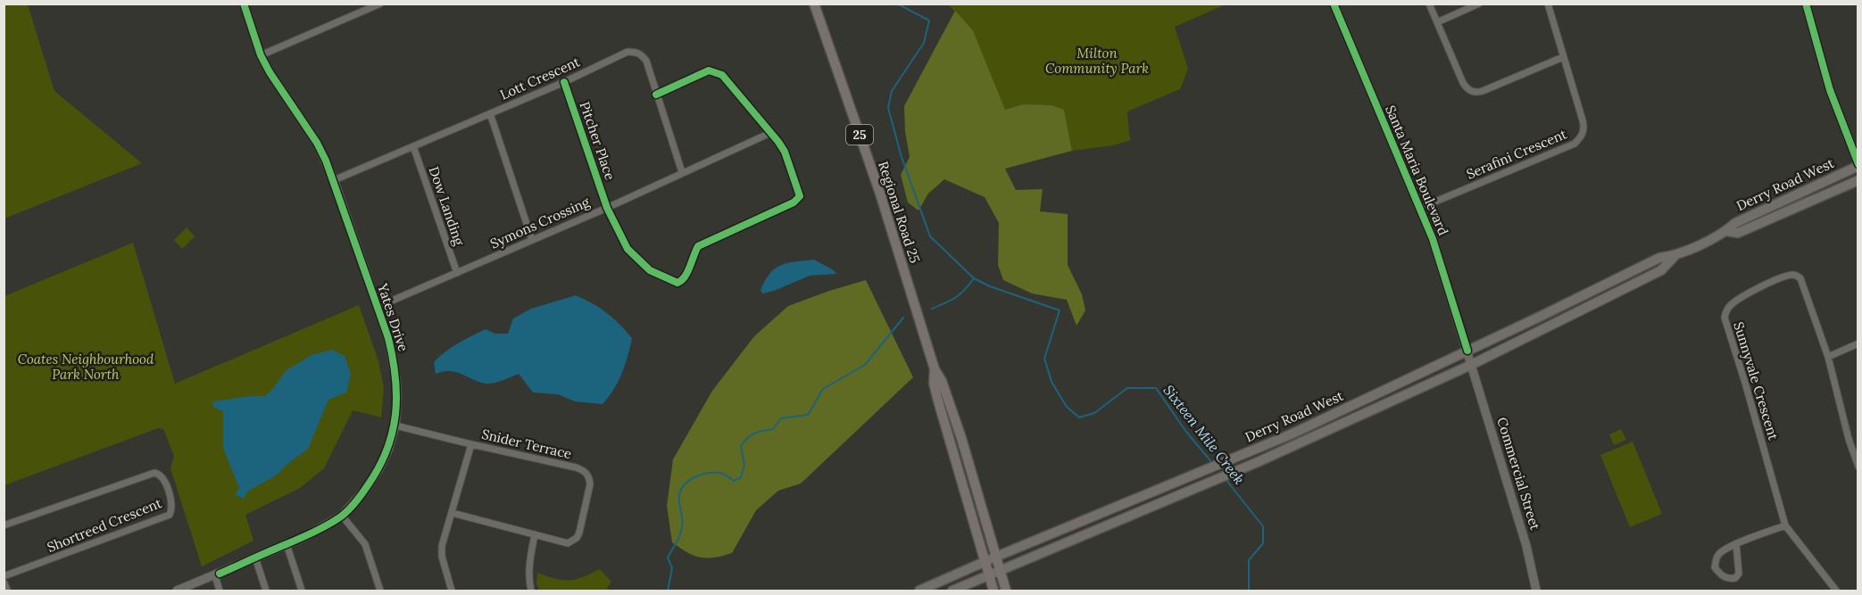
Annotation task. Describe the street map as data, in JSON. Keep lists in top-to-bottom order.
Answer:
{
  "streets": {
    "main road": ["25", "Derry Road West", "Regional Road 25"],
    "street": [
      "Lott Crescent",
      "Pitcher Place",
      "Serafini Crescent",
      "Santa Maria Boulevard",
      "Dow Landing",
      "Symons Crossing",
      "Yates Drive",
      "Sunnyvale Crescent",
      "Snider Terrace",
      "Commercial Street",
      "Shortreed Crescent"
    ]
  },
  "crossings": [
    ["Lott Crescent", "Pitcher Place"],
    ["Lott Crescent", "Dow Landing"],
    ["Lott Crescent", "Symons Crossing"],
    ["Lott Crescent", "Yates Drive"],
    ["25", "Derry Road West"],
    ["25", "Regional Road 25"],
    ["Pitcher Place", "Symons Crossing"],
    ["Serafini Crescent", "Santa Maria Boulevard"],
    ["Santa Maria Boulevard", "Derry Road West"],
    ["Santa Maria Boulevard", "Commercial Street"],
    ["Derry Road West", "Regional Road 25"],
    ["Derry Road West", "Commercial Street"],
    ["Dow Landing", "Symons Crossing"],
    ["Symons Crossing", "Yates Drive"],
    ["Yates Drive", "Snider Terrace"]
  ],
  "water": ["Sixteen Mile Creek"],
  "parks": ["Milton Community Park", "Coates Neighbourhood Park North"]
}
